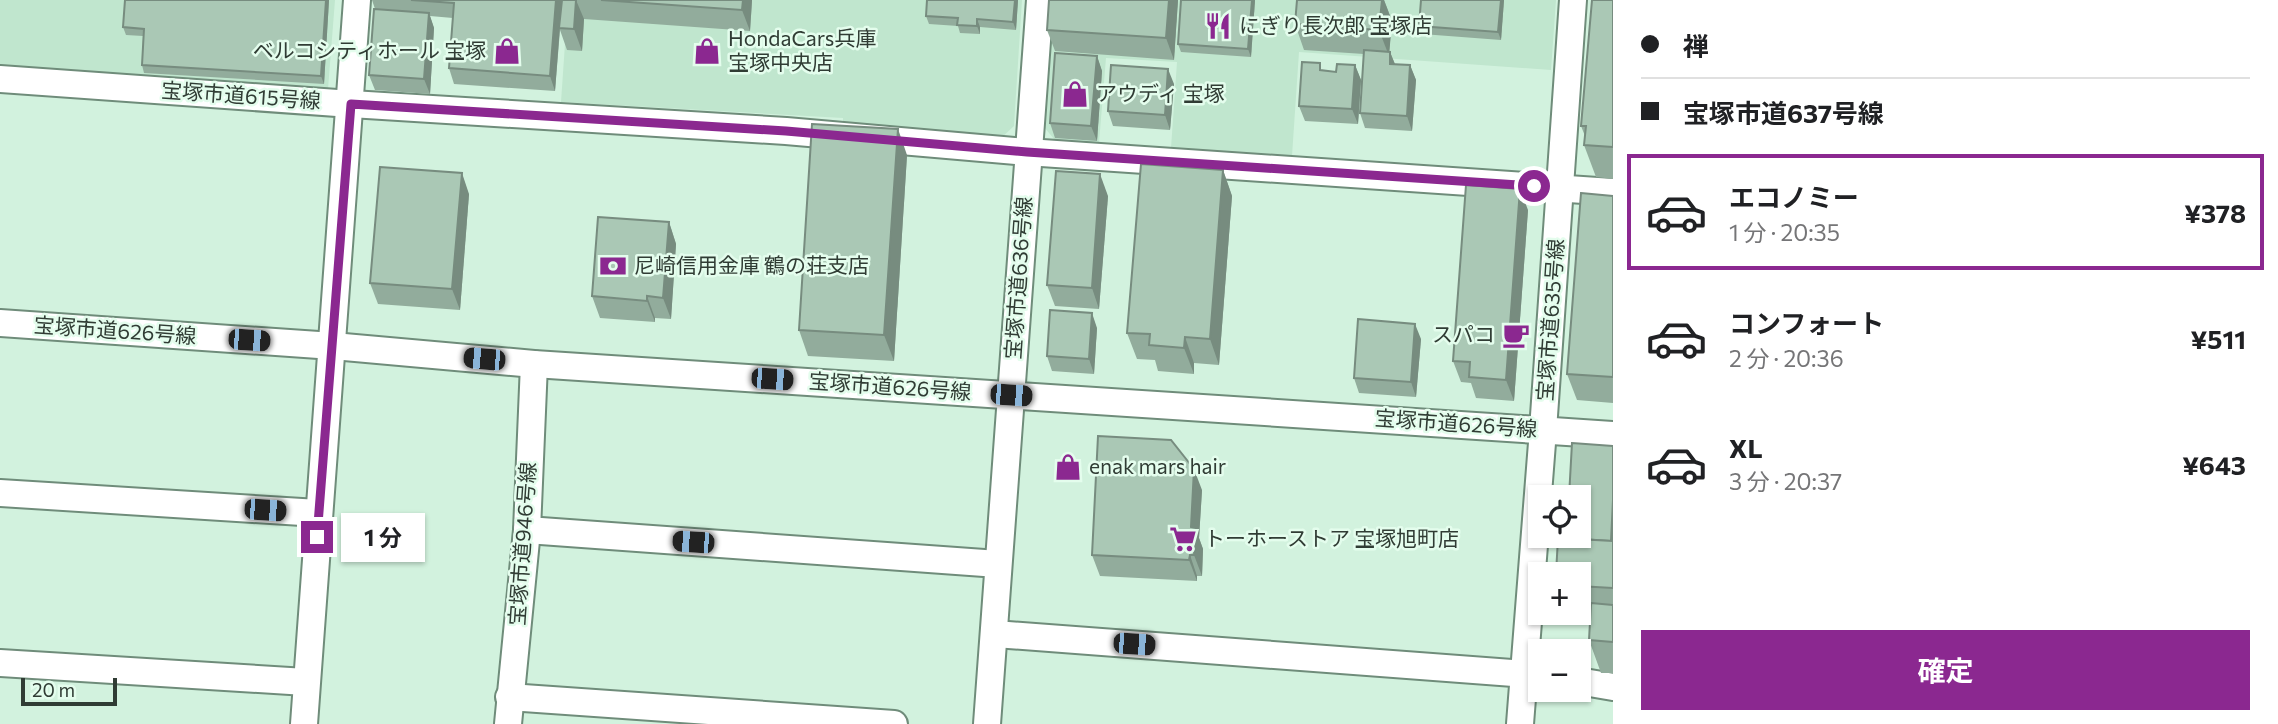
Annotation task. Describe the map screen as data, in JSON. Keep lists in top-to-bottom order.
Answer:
{
  "streets": {
    "street": [
      "宝塚市道615号線",
      "宝塚市道636号線",
      "宝塚市道635号線",
      "宝塚市道626号線",
      "宝塚市道946号線"
    ]
  },
  "crossings": [
    ["宝塚市道615号線", "宝塚市道636号線"],
    ["宝塚市道615号線", "宝塚市道635号線"],
    ["宝塚市道636号線", "宝塚市道626号線"],
    ["宝塚市道635号線", "宝塚市道626号線"],
    ["宝塚市道626号線", "宝塚市道946号線"]
  ],
  "places": {
    "restaurant": ["にぎり長次郎 宝塚店"],
    "shop": [
      "ベルコシティホール 宝塚",
      "HondaCars兵庫 宝塚中央店",
      "アウディ 宝塚",
      "enak mars hair"
    ],
    "bank": ["尼崎信用金庫 鶴の荘支店"],
    "cafe": ["スパコ"],
    "supermarket": ["トーホーストア 宝塚旭町店"]
  },
  "scale_bar": "20 m",
  "page": {
    "banner": ["禅", "宝塚市道637号線"],
    "list": [
      {
        "name": "エコノミー",
        "note": "1 分 · 20:35",
        "value": "¥378"
      },
      {
        "name": "コンフォート",
        "note": "2 分 · 20:36",
        "value": "¥511"
      },
      {
        "name": "XL",
        "note": "3 分 · 20:37",
        "value": "¥643"
      }
    ],
    "map_buttons": ["+", "−"],
    "bubble": "1 分",
    "buttons": "確定",
    "scale": "20 m"
  }
}
